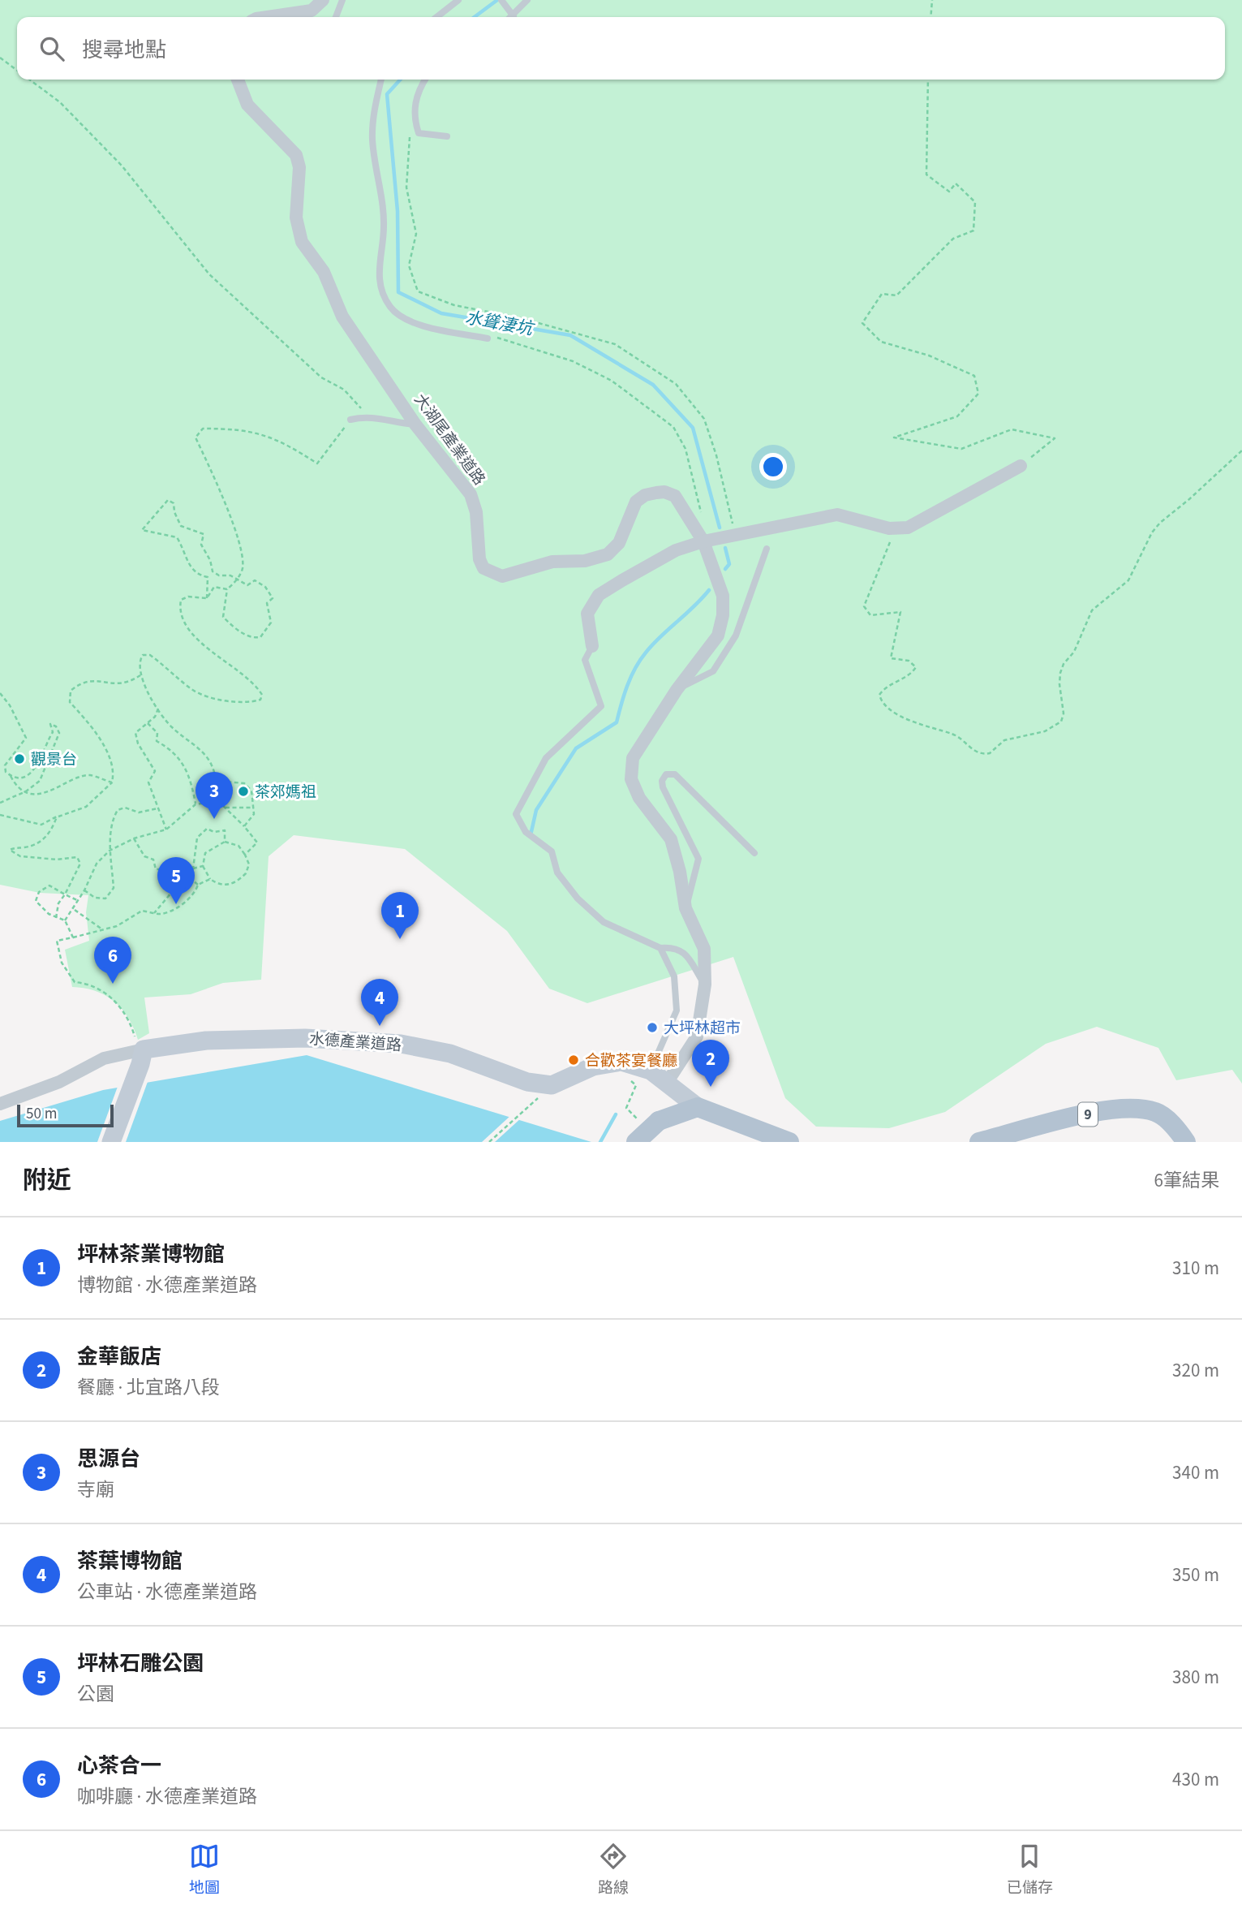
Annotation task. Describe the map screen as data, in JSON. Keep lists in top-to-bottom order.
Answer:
{
  "streets": {
    "main road": ["9"],
    "street": ["大湖尾產業道路", "水德產業道路"]
  },
  "crossings": [
    ["大湖尾產業道路", "水德產業道路"]
  ],
  "water": ["水聳淒坑"],
  "places": [
    "觀景台",
    "茶郊媽祖",
    "大坪林超市",
    "合歡茶宴餐廳"
  ],
  "scale_bar": "50 m",
  "page": {
    "search": "搜尋地點",
    "pins": [
      "3",
      "5",
      "1",
      "6",
      "4",
      "2"
    ],
    "scale": "50 m",
    "heading": ["附近", "6筆結果"],
    "list": [
      {
        "mark": "1",
        "name": "坪林茶業博物館",
        "note": "博物館 · 水德產業道路",
        "value": "310 m"
      },
      {
        "mark": "2",
        "name": "金華飯店",
        "note": "餐廳 · 北宜路八段",
        "value": "320 m"
      },
      {
        "mark": "3",
        "name": "思源台",
        "note": "寺廟",
        "value": "340 m"
      },
      {
        "mark": "4",
        "name": "茶葉博物館",
        "note": "公車站 · 水德產業道路",
        "value": "350 m"
      },
      {
        "mark": "5",
        "name": "坪林石雕公園",
        "note": "公園",
        "value": "380 m"
      },
      {
        "mark": "6",
        "name": "心茶合一",
        "note": "咖啡廳 · 水德產業道路",
        "value": "430 m"
      }
    ],
    "nav": ["地圖", "路線", "已儲存"]
  }
}
